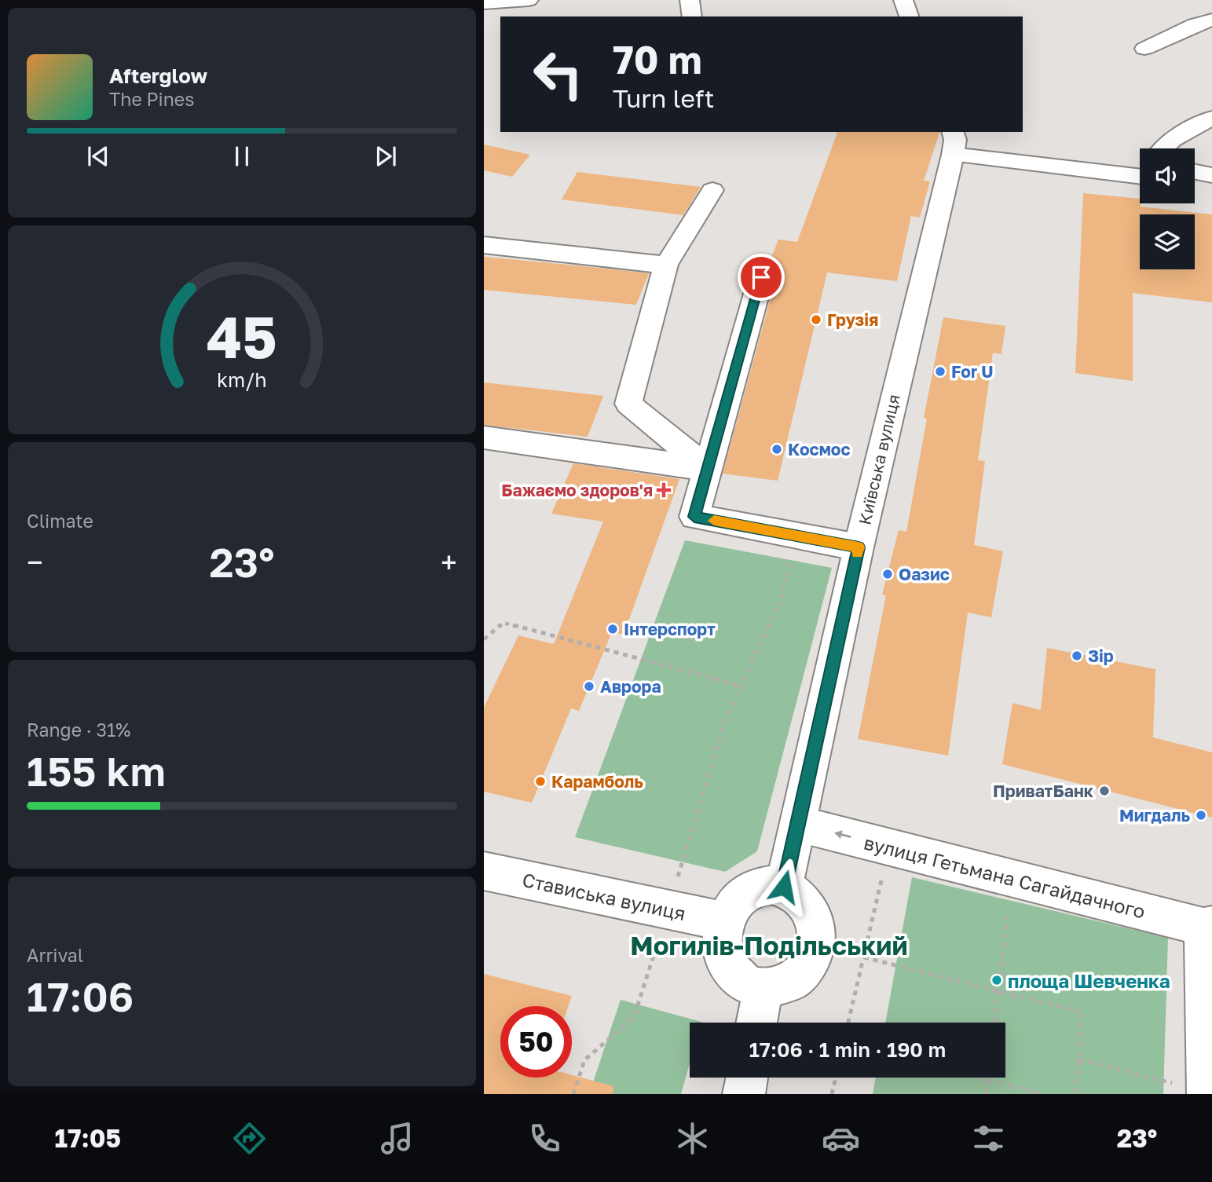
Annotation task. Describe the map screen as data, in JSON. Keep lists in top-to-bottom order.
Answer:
{
  "streets": {
    "main road": ["Київська вулиця", "вулиця Гетьмана Сагайдачного", "Стависька вулиця"]
  },
  "crossings": [
    ["Київська вулиця", "вулиця Гетьмана Сагайдачного"],
    ["Київська вулиця", "Стависька вулиця"]
  ],
  "districts": ["Могилів-Подільський"],
  "places": {
    "other": [
      "Грузія",
      "For U",
      "Космос",
      "Оазис",
      "Інтерспорт",
      "Зір",
      "Аврора",
      "Карамболь",
      "ПриватБанк",
      "Мигдаль",
      "площа Шевченка"
    ],
    "health": ["Бажаємо здоров'я"]
  },
  "page": {
    "turn": ["70 m", "Turn left"],
    "song": ["Afterglow", "The Pines"],
    "tile": [
      "Climate",
      ["Range · 31%", "155 km"],
      ["Arrival", "17:06"]
    ],
    "heat": ["−", "23°", "+"],
    "limit": "50",
    "trip": "17:06 · 1 min · 190 m",
    "tabs": ["17:05", "23°"],
    "gauge": ["45", "km/h"]
  }
}
